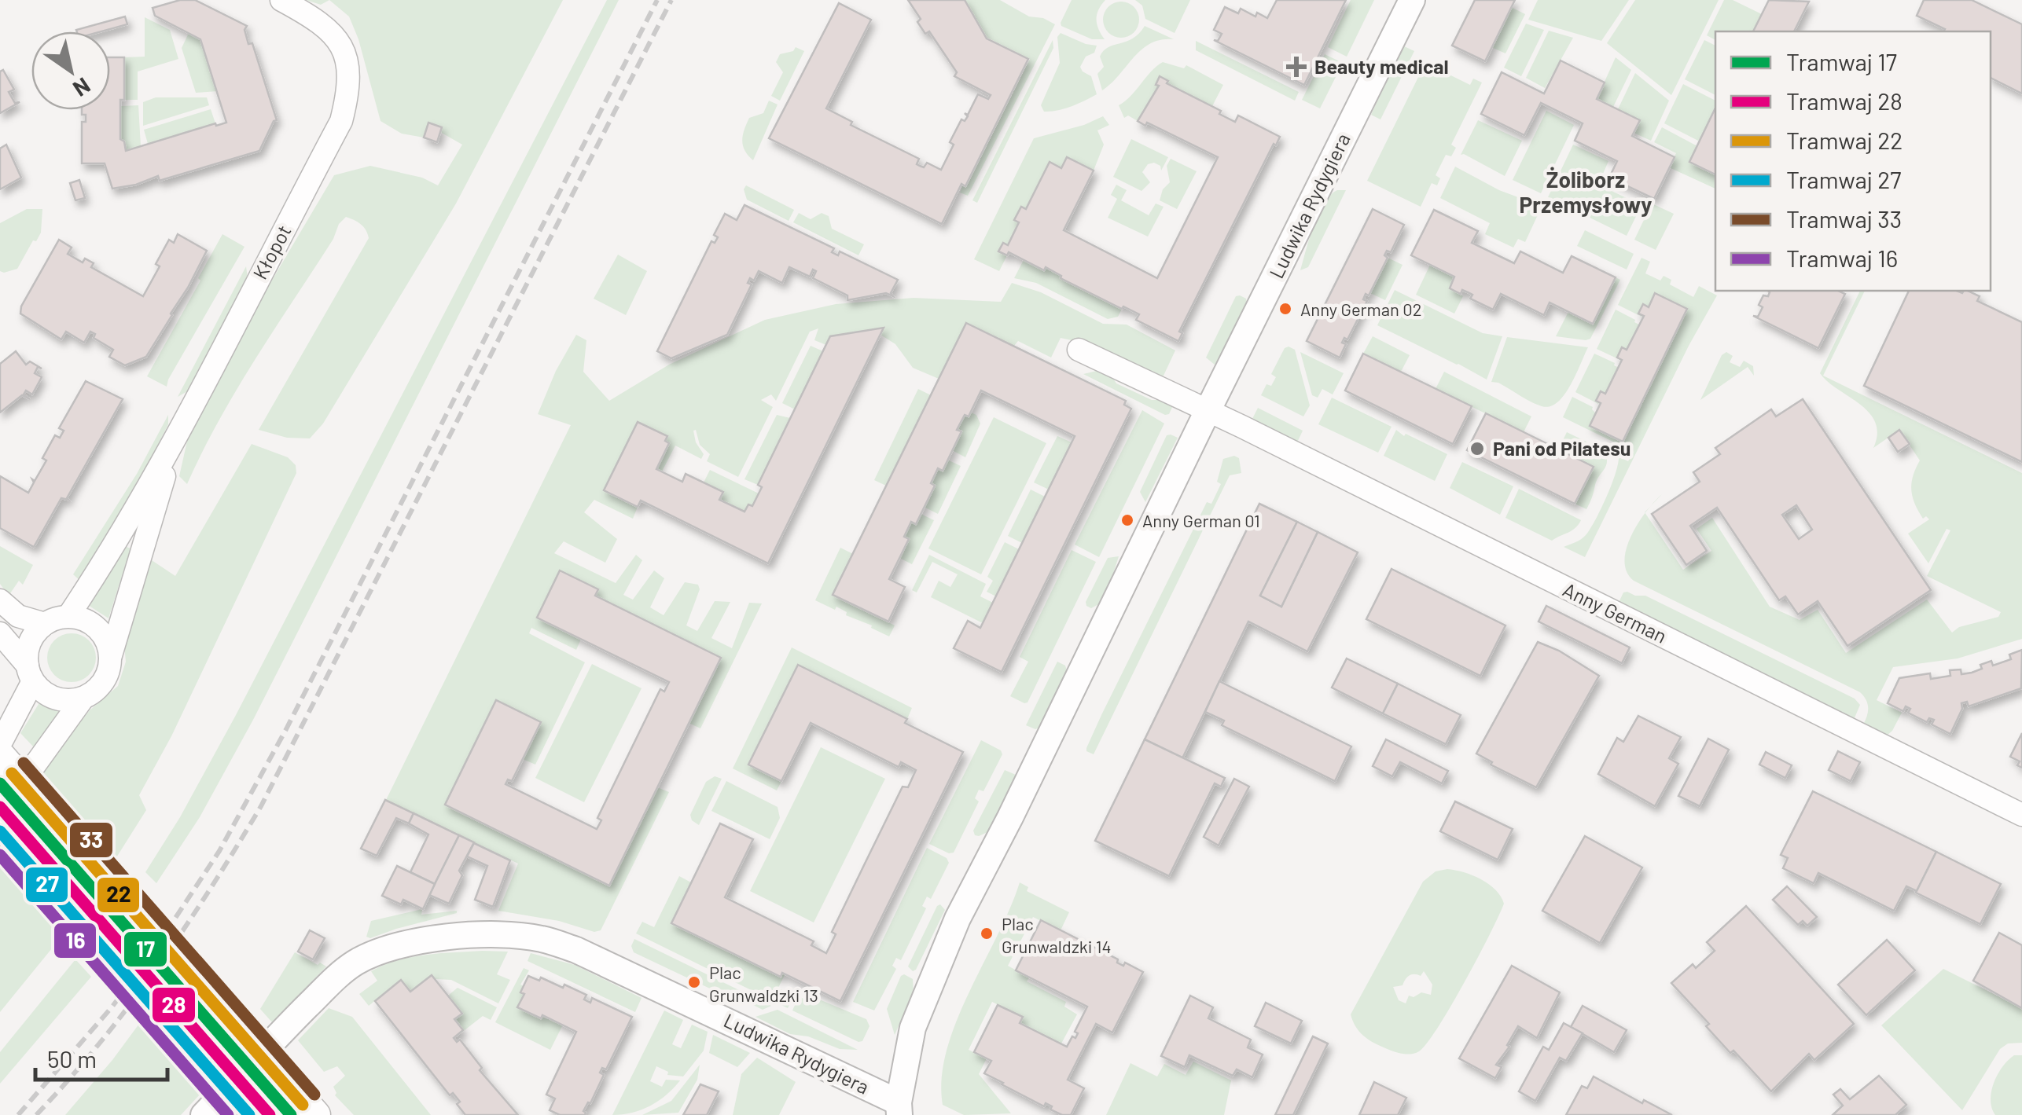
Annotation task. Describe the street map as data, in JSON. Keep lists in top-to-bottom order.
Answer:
{
  "streets": {
    "street": ["Ludwika Rydygiera", "Kłopot", "Anny German"]
  },
  "crossings": [
    ["Ludwika Rydygiera", "Anny German"]
  ],
  "districts": ["Żoliborz Przemysłowy"],
  "places": {
    "health": ["Beauty medical"],
    "other": [
      "Anny German 02",
      "Pani od Pilatesu",
      "Anny German 01",
      "Plac Grunwaldzki 14",
      "Plac Grunwaldzki 13"
    ]
  },
  "lines": [
    "tram line 33",
    "tram line 22",
    "tram line 17",
    "tram line 28",
    "tram line 27",
    "tram line 16"
  ],
  "legend": [
    "Tramwaj 17",
    "Tramwaj 28",
    "Tramwaj 22",
    "Tramwaj 27",
    "Tramwaj 33",
    "Tramwaj 16"
  ],
  "scale_bar": "50 m",
  "north": "bottom right"
}
